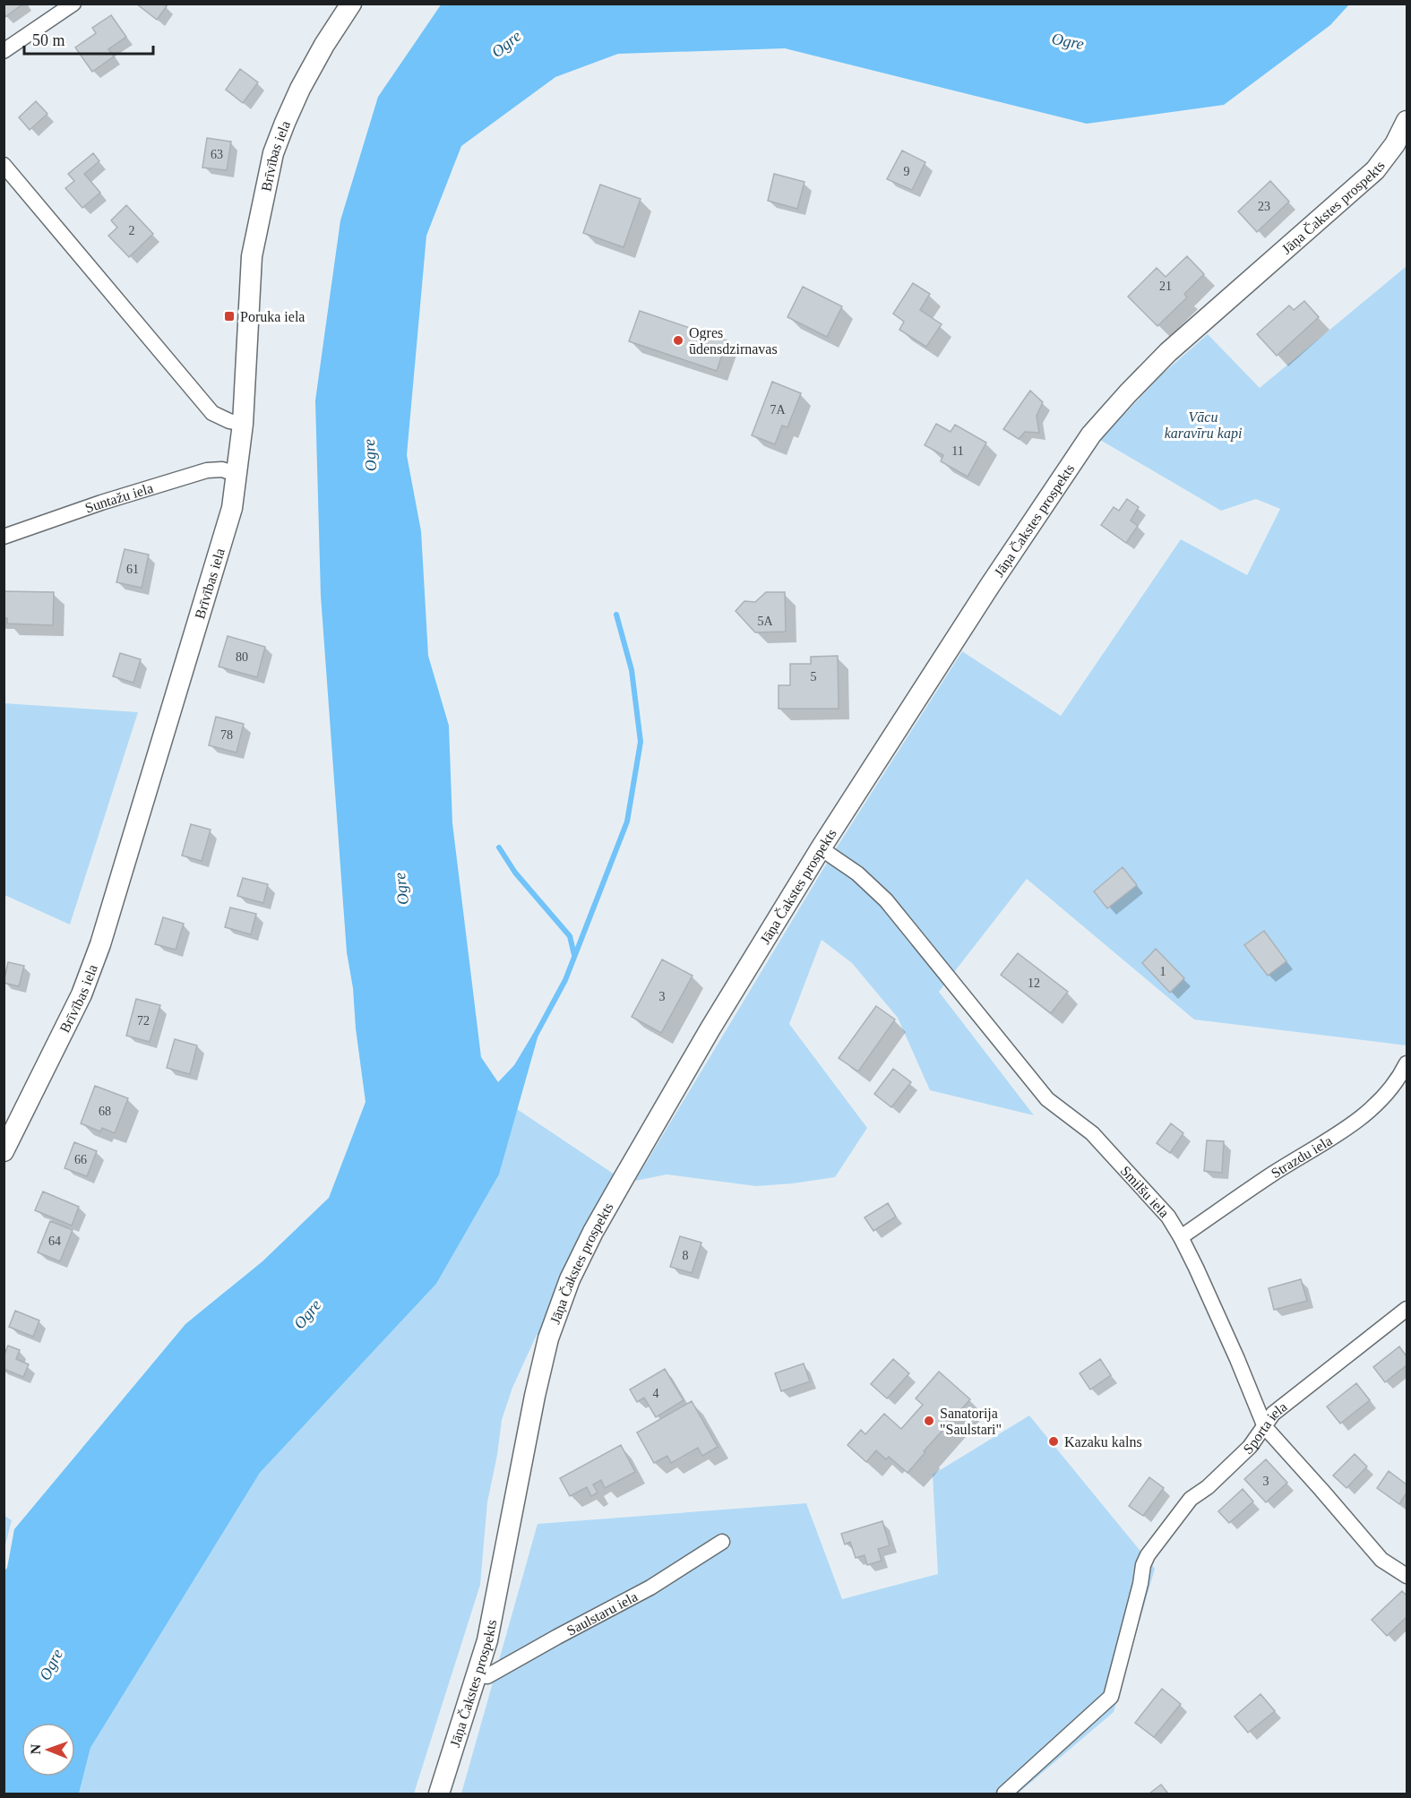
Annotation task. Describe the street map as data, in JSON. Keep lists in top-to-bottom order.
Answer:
{
  "streets": {
    "street": [
      "Brīvības iela",
      "Jāņa Čakstes prospekts",
      "Suntažu iela",
      "Strazdu iela",
      "Smilšu iela",
      "Sporta iela",
      "Saulstaru iela"
    ]
  },
  "crossings": [
    ["Brīvības iela", "Suntažu iela"],
    ["Jāņa Čakstes prospekts", "Smilšu iela"],
    ["Jāņa Čakstes prospekts", "Saulstaru iela"],
    ["Strazdu iela", "Smilšu iela"],
    ["Smilšu iela", "Sporta iela"]
  ],
  "water": ["Ogre"],
  "parks": ["Vācu karavīru kapi"],
  "places": {
    "transit": ["Poruka iela"],
    "other": ["Ogres ūdensdzirnavas", "Sanatorija \"Saulstari\"", "Kazaku kalns"]
  },
  "house_numbers": [
    "63",
    "9",
    "23",
    "2",
    "21",
    "7A",
    "11",
    "61",
    "5A",
    "80",
    "5",
    "78",
    "1",
    "12",
    "3",
    "72",
    "68",
    "66",
    "64",
    "8",
    "4",
    "3"
  ],
  "scale_bar": "50 m",
  "north": "left"
}
